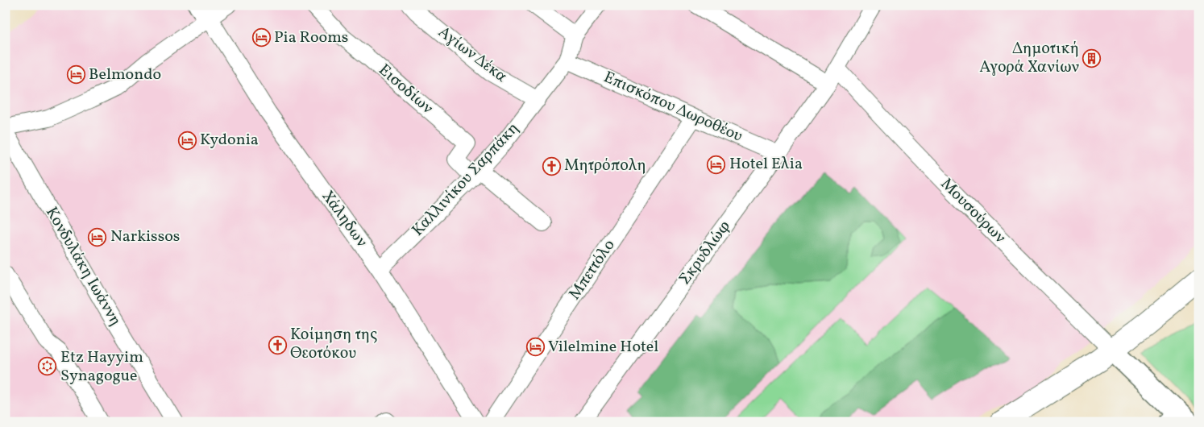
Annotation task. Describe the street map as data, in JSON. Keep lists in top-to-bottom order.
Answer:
{
  "streets": {
    "street": [
      "Αγίων Δέκα",
      "Εισοδίων",
      "Επισκόπου Δωροθέου",
      "Καλλινίκου Σαρπάκη",
      "Μουσούρων",
      "Χάληδων",
      "Σκρυδλώφ",
      "Κονδυλάκη Ιωάννη",
      "Μπεττόλο"
    ]
  },
  "crossings": [
    ["Αγίων Δέκα", "Καλλινίκου Σαρπάκη"],
    ["Εισοδίων", "Καλλινίκου Σαρπάκη"],
    ["Επισκόπου Δωροθέου", "Καλλινίκου Σαρπάκη"],
    ["Επισκόπου Δωροθέου", "Σκρυδλώφ"],
    ["Επισκόπου Δωροθέου", "Μπεττόλο"],
    ["Καλλινίκου Σαρπάκη", "Χάληδων"],
    ["Μουσούρων", "Σκρυδλώφ"]
  ],
  "places": {
    "hotel": [
      "Pia Rooms",
      "Belmondo",
      "Kydonia",
      "Hotel Eλia",
      "Narkissos",
      "Vilelmine Hotel"
    ],
    "building": ["Δημοτική Αγορά Χανίων"],
    "church": ["Μητρόπολη", "Κοίμηση της Θεοτόκου"],
    "synagogue": ["Etz Hayyim Synagogue"]
  }
}
